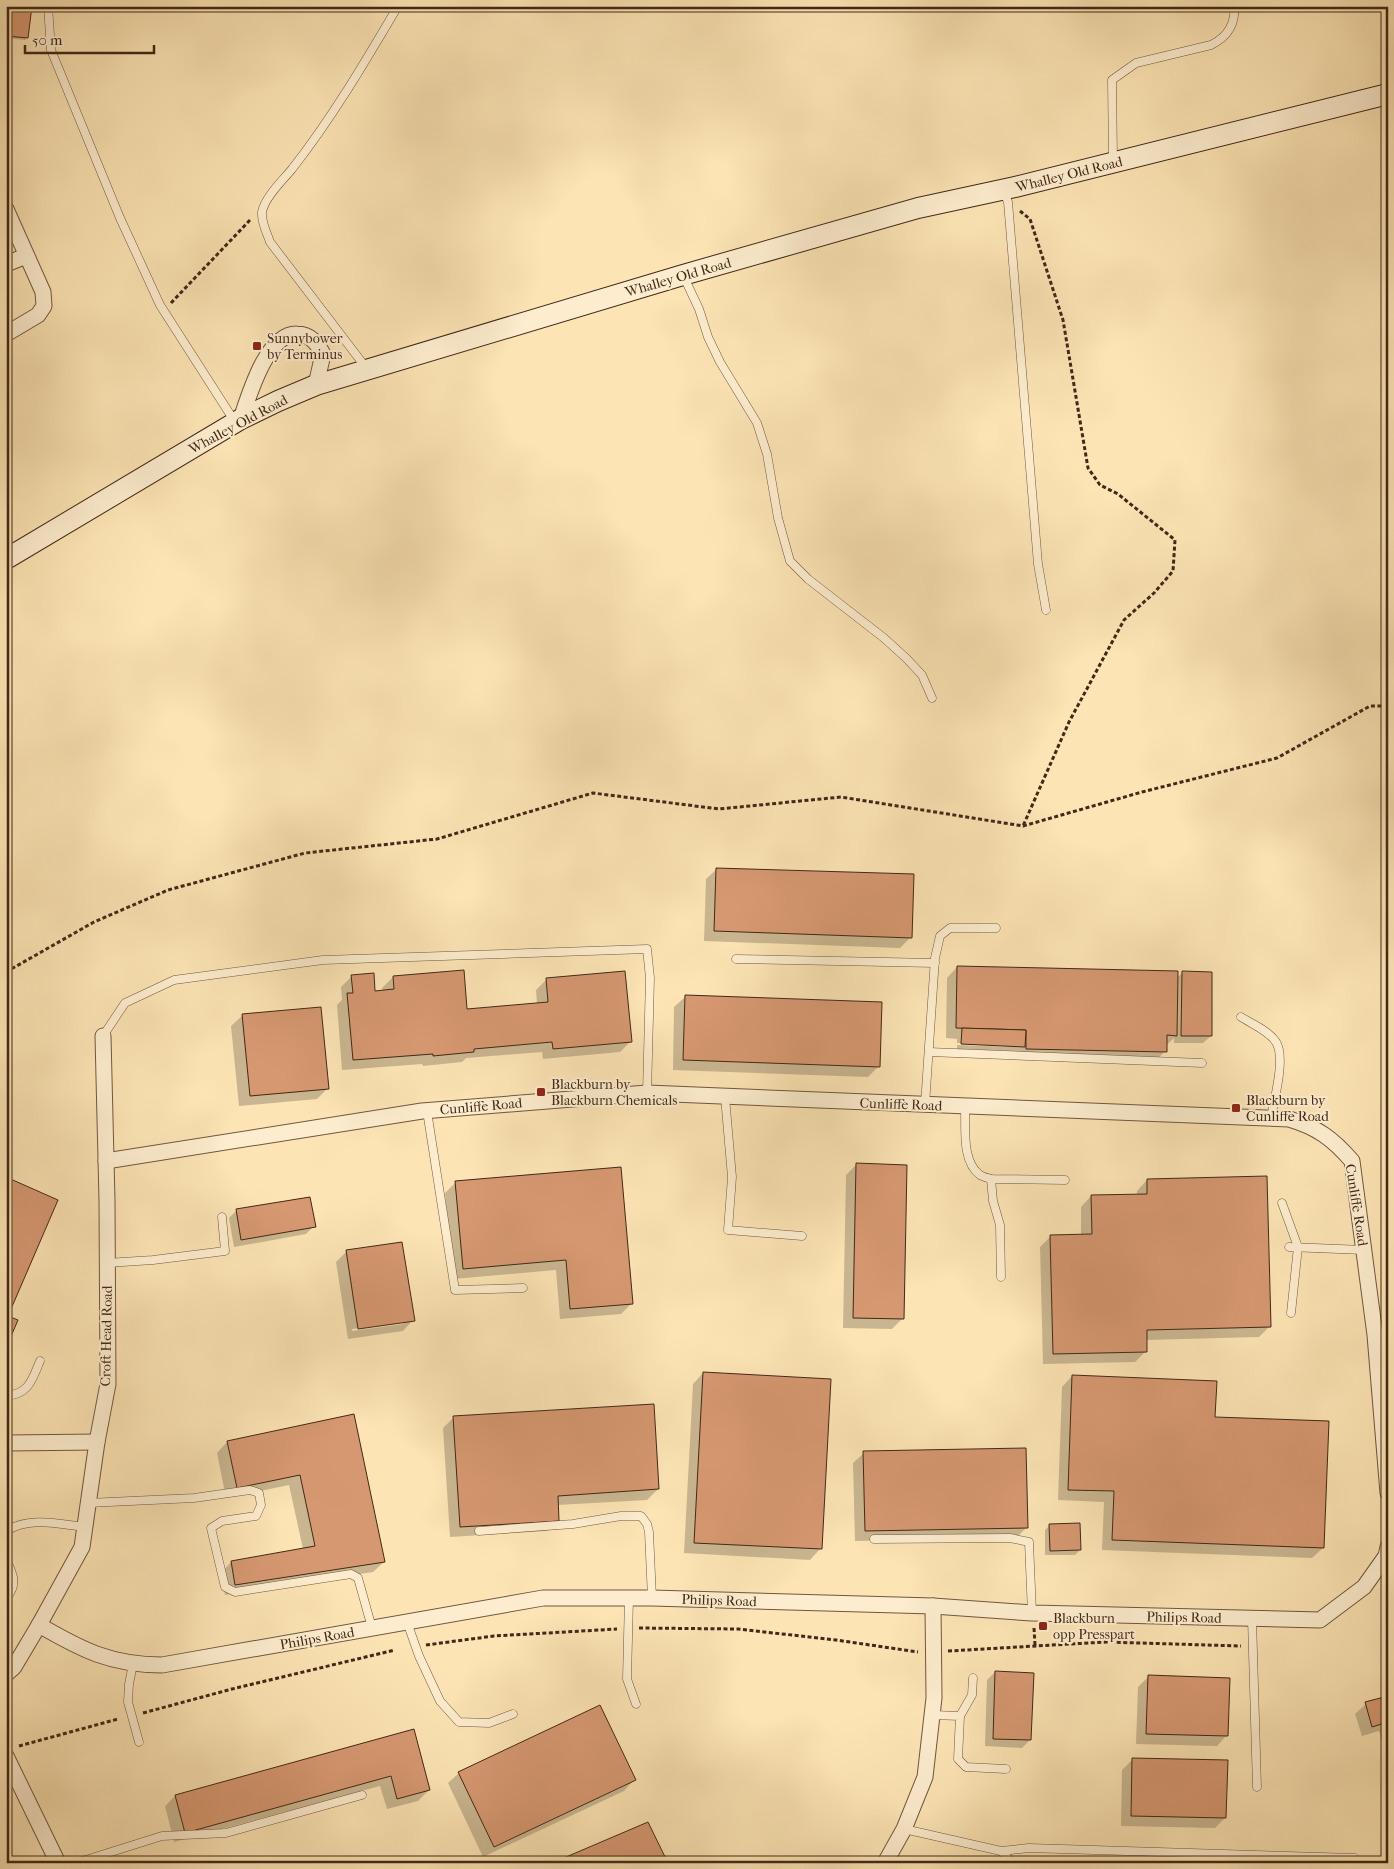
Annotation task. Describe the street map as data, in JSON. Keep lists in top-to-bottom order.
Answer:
{
  "streets": {
    "street": [
      "Whalley Old Road",
      "Cunliffe Road",
      "Croft Head Road",
      "Philips Road"
    ]
  },
  "crossings": [
    ["Cunliffe Road", "Croft Head Road"],
    ["Croft Head Road", "Philips Road"]
  ],
  "places": {
    "transit": [
      "Sunnybower by Terminus",
      "Blackburn by Blackburn Chemicals",
      "Blackburn by Cunliffe Road",
      "Blackburn opp Presspart"
    ]
  },
  "scale_bar": "50 m"
}
